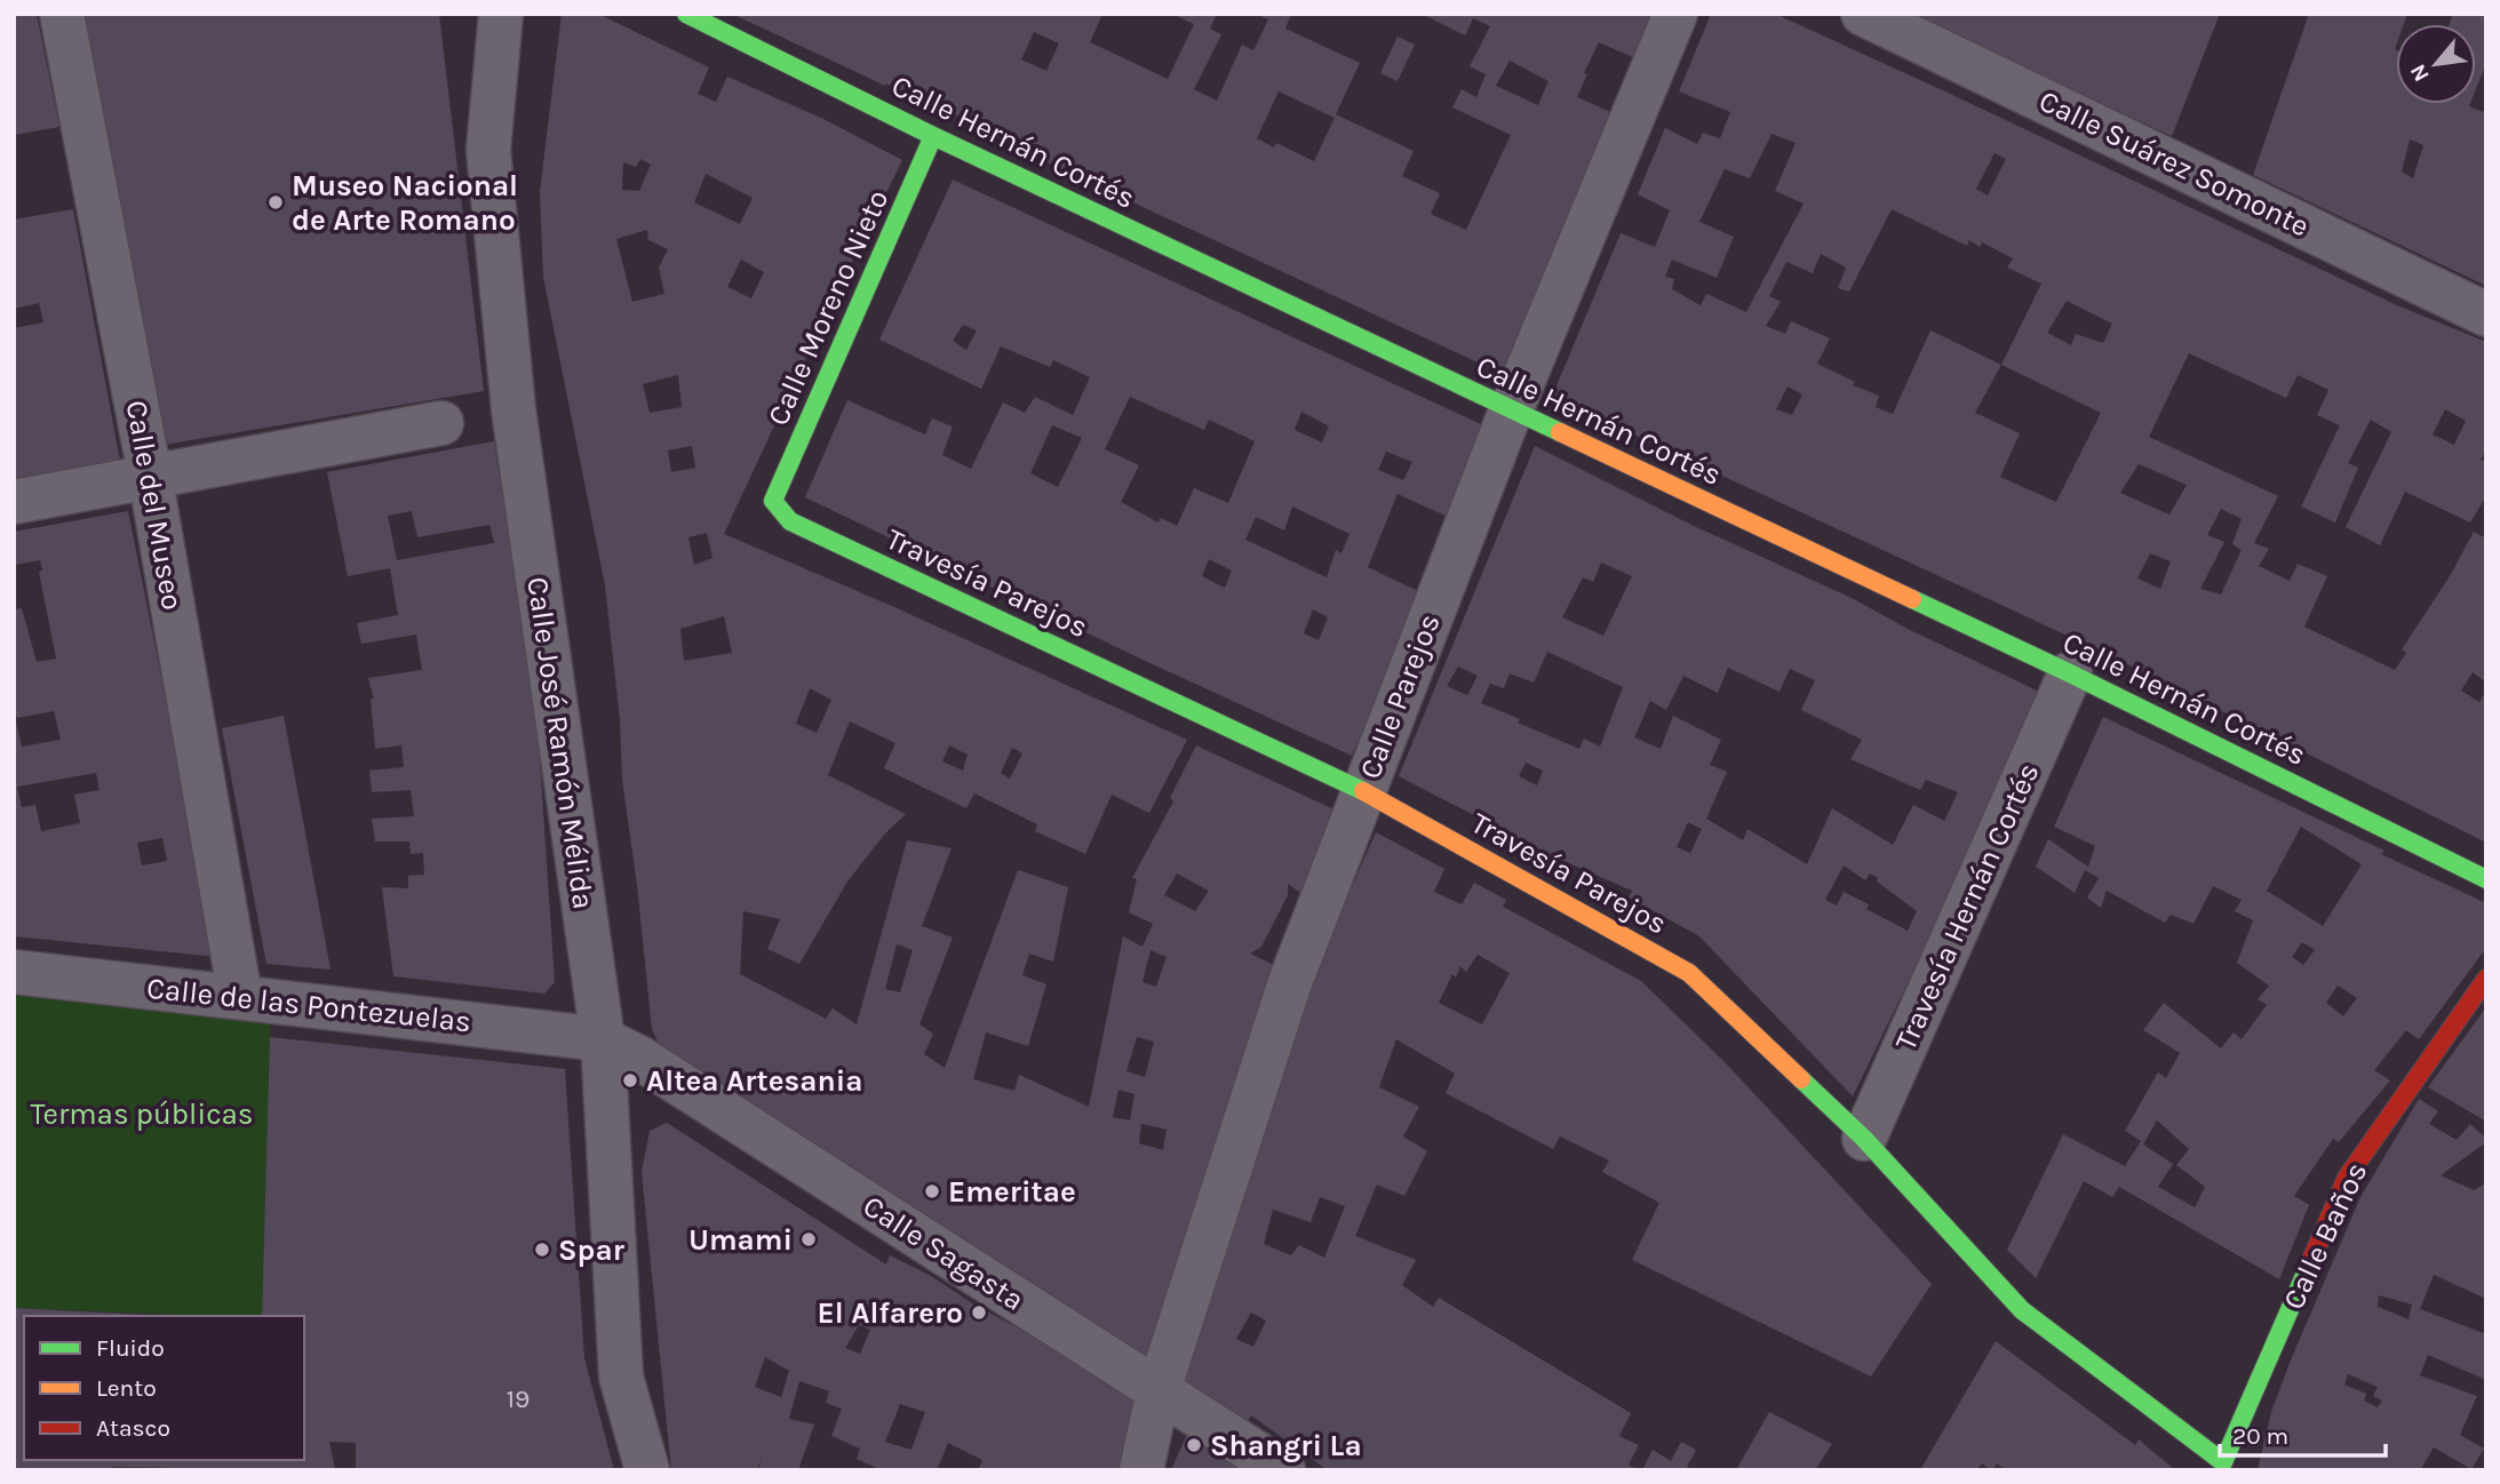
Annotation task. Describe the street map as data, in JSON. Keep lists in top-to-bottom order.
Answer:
{
  "streets": {
    "street": [
      "Calle Hernán Cortés",
      "Calle Suárez Somonte",
      "Calle Moreno Nieto",
      "Calle del Museo",
      "Travesía Parejos",
      "Calle Parejos",
      "Calle José Ramón Mélida",
      "Travesía Hernán Cortés",
      "Calle de las Pontezuelas",
      "Calle Baños",
      "Calle Sagasta"
    ]
  },
  "crossings": [
    ["Calle Hernán Cortés", "Calle Moreno Nieto"],
    ["Calle Hernán Cortés", "Calle Parejos"],
    ["Calle Hernán Cortés", "Travesía Hernán Cortés"],
    ["Calle Moreno Nieto", "Travesía Parejos"],
    ["Calle del Museo", "Calle de las Pontezuelas"],
    ["Travesía Parejos", "Calle Parejos"],
    ["Travesía Parejos", "Travesía Hernán Cortés"],
    ["Travesía Parejos", "Calle Baños"],
    ["Calle Parejos", "Calle Sagasta"],
    ["Calle José Ramón Mélida", "Calle de las Pontezuelas"],
    ["Calle José Ramón Mélida", "Calle Sagasta"],
    ["Calle de las Pontezuelas", "Calle Sagasta"]
  ],
  "parks": ["Termas públicas"],
  "places": [
    "Museo Nacional de Arte Romano",
    "Altea Artesania",
    "Emeritae",
    "Umami",
    "Spar",
    "El Alfarero",
    "Shangri La"
  ],
  "house_numbers": ["19"],
  "legend": ["Fluido", "Lento", "Atasco"],
  "scale_bar": "20 m",
  "north": "bottom left"
}
